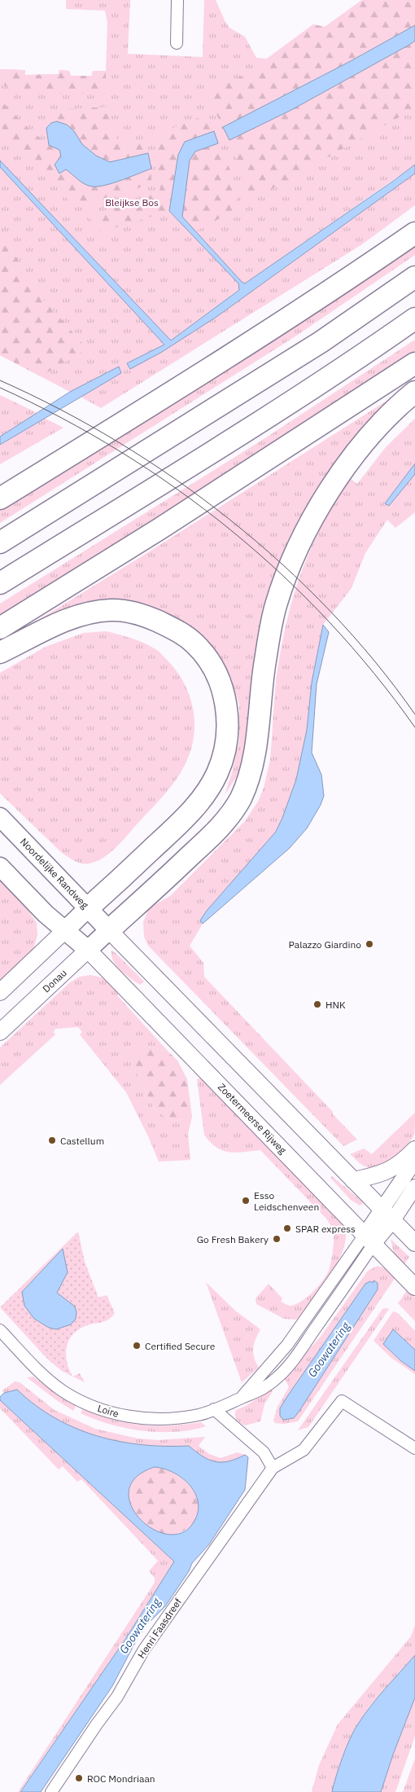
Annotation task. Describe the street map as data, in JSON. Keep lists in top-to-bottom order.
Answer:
{
  "streets": {
    "main road": ["Noordelijke Randweg", "Donau", "Zoetermeerse Rijweg"],
    "street": ["Loire", "Henri Faasdreef"]
  },
  "crossings": [
    ["Noordelijke Randweg", "Donau"],
    ["Donau", "Zoetermeerse Rijweg"],
    ["Zoetermeerse Rijweg", "Loire"]
  ],
  "water": ["Goowatering"],
  "parks": ["Bleijkse Bos"],
  "places": [
    "Palazzo Giardino",
    "HNK",
    "Castellum",
    "Esso Leidschenveen",
    "SPAR express",
    "Go Fresh Bakery",
    "Certified Secure",
    "ROC Mondriaan"
  ]
}
